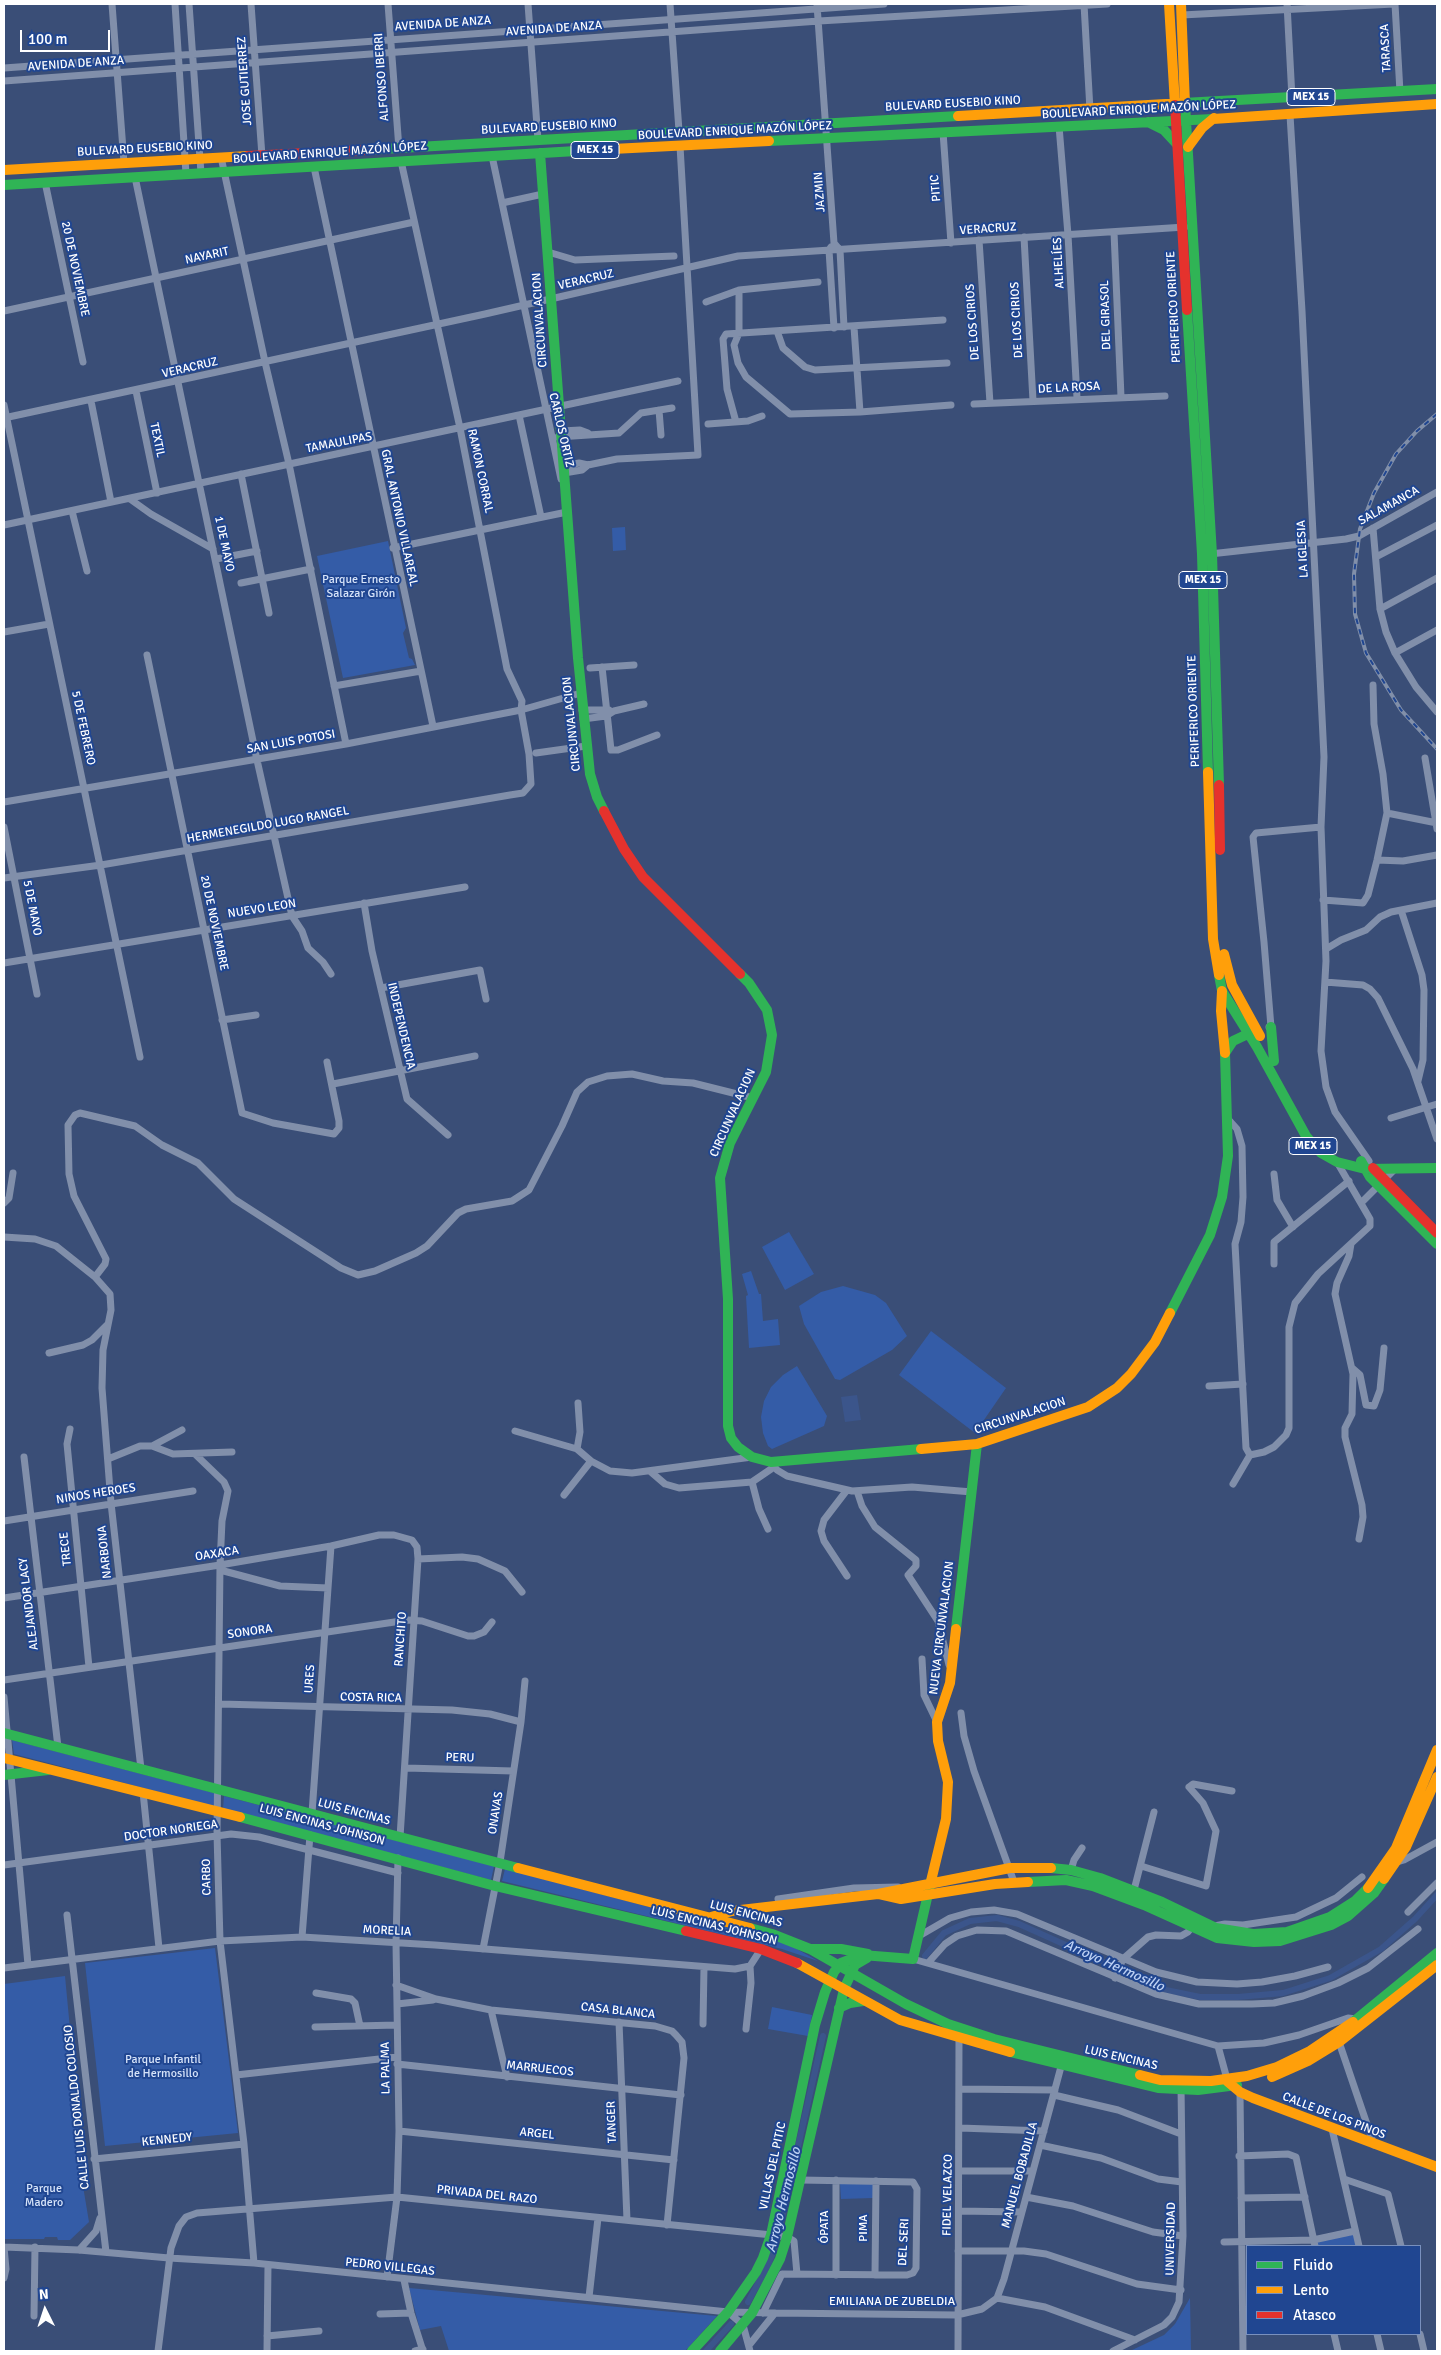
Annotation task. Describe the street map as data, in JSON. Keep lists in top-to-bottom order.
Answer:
{
  "streets": {
    "main road": [
      "MEX 15",
      "BULEVARD EUSEBIO KINO",
      "BOULEVARD ENRIQUE MAZÓN LÓPEZ",
      "PERIFERICO ORIENTE",
      "CIRCUNVALACION",
      "NUEVA CIRCUNVALACION",
      "LUIS ENCINAS",
      "LUIS ENCINAS JOHNSON",
      "CALLE DE LOS PINOS",
      "VILLAS DEL PITIC"
    ],
    "street": [
      "AVENIDA DE ANZA",
      "TARASCA",
      "ALFONSO IBERRI",
      "JOSE GUTIERREZ",
      "PITIC",
      "JAZMIN",
      "VERACRUZ",
      "NAYARIT",
      "ALHELÍES",
      "20 DE NOVIEMBRE",
      "DEL GIRASOL",
      "DE LOS CIRIOS",
      "DE LA ROSA",
      "CARLOS ORTIZ",
      "TEXTIL",
      "TAMAULIPAS",
      "RAMON CORRAL",
      "SALAMANCA",
      "GRAL ANTONIO VILLAREAL",
      "1 DE MAYO",
      "LA IGLESIA",
      "5 DE FEBRERO",
      "SAN LUIS POTOSI",
      "HERMENEGILDO LUGO RANGEL",
      "5 DE MAYO",
      "NUEVO LEON",
      "INDEPENDENCIA",
      "NINOS HEROES",
      "TRECE",
      "NARBONA",
      "OAXACA",
      "ALEJANDOR LACY",
      "SONORA",
      "RANCHITO",
      "URES",
      "COSTA RICA",
      "PERU",
      "ONAVAS",
      "DOCTOR NORIEGA",
      "CARBO",
      "MORELIA",
      "CASA BLANCA",
      "LA PALMA",
      "MARRUECOS",
      "CALLE LUIS DONALDO COLOSIO",
      "TANGER",
      "ARGEL",
      "KENNEDY",
      "MANUEL BOBADILLA",
      "PRIVADA DEL RAZO",
      "FIDEL VELAZCO",
      "ÓPATA",
      "PIMA",
      "UNIVERSIDAD",
      "DEL SERI",
      "PEDRO VILLEGAS",
      "EMILIANA DE ZUBELDIA"
    ]
  },
  "crossings": [
    ["AVENIDA DE ANZA", "ALFONSO IBERRI"],
    ["AVENIDA DE ANZA", "JOSE GUTIERREZ"],
    ["AVENIDA DE ANZA", "JAZMIN"],
    ["TARASCA", "BOULEVARD ENRIQUE MAZÓN LÓPEZ"],
    ["ALFONSO IBERRI", "BULEVARD EUSEBIO KINO"],
    ["JOSE GUTIERREZ", "BULEVARD EUSEBIO KINO"],
    ["BULEVARD EUSEBIO KINO", "BOULEVARD ENRIQUE MAZÓN LÓPEZ"],
    ["BULEVARD EUSEBIO KINO", "JAZMIN"],
    ["BOULEVARD ENRIQUE MAZÓN LÓPEZ", "PITIC"],
    ["BOULEVARD ENRIQUE MAZÓN LÓPEZ", "JAZMIN"],
    ["BOULEVARD ENRIQUE MAZÓN LÓPEZ", "ALHELÍES"],
    ["BOULEVARD ENRIQUE MAZÓN LÓPEZ", "20 DE NOVIEMBRE"],
    ["BOULEVARD ENRIQUE MAZÓN LÓPEZ", "PERIFERICO ORIENTE"],
    ["BOULEVARD ENRIQUE MAZÓN LÓPEZ", "CIRCUNVALACION"],
    ["BOULEVARD ENRIQUE MAZÓN LÓPEZ", "CARLOS ORTIZ"],
    ["BOULEVARD ENRIQUE MAZÓN LÓPEZ", "RAMON CORRAL"],
    ["BOULEVARD ENRIQUE MAZÓN LÓPEZ", "GRAL ANTONIO VILLAREAL"],
    ["BOULEVARD ENRIQUE MAZÓN LÓPEZ", "1 DE MAYO"],
    ["BOULEVARD ENRIQUE MAZÓN LÓPEZ", "LA IGLESIA"],
    ["PITIC", "VERACRUZ"],
    ["VERACRUZ", "ALHELÍES"],
    ["VERACRUZ", "PERIFERICO ORIENTE"],
    ["VERACRUZ", "DEL GIRASOL"],
    ["VERACRUZ", "CIRCUNVALACION"],
    ["VERACRUZ", "DE LOS CIRIOS"],
    ["VERACRUZ", "CARLOS ORTIZ"],
    ["VERACRUZ", "TEXTIL"],
    ["VERACRUZ", "RAMON CORRAL"],
    ["VERACRUZ", "GRAL ANTONIO VILLAREAL"],
    ["VERACRUZ", "1 DE MAYO"],
    ["VERACRUZ", "5 DE FEBRERO"],
    ["NAYARIT", "20 DE NOVIEMBRE"],
    ["NAYARIT", "RAMON CORRAL"],
    ["NAYARIT", "GRAL ANTONIO VILLAREAL"],
    ["NAYARIT", "1 DE MAYO"],
    ["ALHELÍES", "DE LA ROSA"],
    ["20 DE NOVIEMBRE", "SAN LUIS POTOSI"],
    ["20 DE NOVIEMBRE", "HERMENEGILDO LUGO RANGEL"],
    ["20 DE NOVIEMBRE", "NUEVO LEON"],
    ["PERIFERICO ORIENTE", "CIRCUNVALACION"],
    ["PERIFERICO ORIENTE", "SALAMANCA"],
    ["PERIFERICO ORIENTE", "LA IGLESIA"],
    ["DEL GIRASOL", "DE LA ROSA"],
    ["CIRCUNVALACION", "CARLOS ORTIZ"],
    ["CIRCUNVALACION", "TAMAULIPAS"],
    ["CIRCUNVALACION", "SAN LUIS POTOSI"],
    ["CIRCUNVALACION", "NUEVA CIRCUNVALACION"],
    ["DE LOS CIRIOS", "DE LA ROSA"],
    ["CARLOS ORTIZ", "TAMAULIPAS"],
    ["TEXTIL", "TAMAULIPAS"],
    ["TAMAULIPAS", "RAMON CORRAL"],
    ["TAMAULIPAS", "GRAL ANTONIO VILLAREAL"],
    ["TAMAULIPAS", "1 DE MAYO"],
    ["TAMAULIPAS", "5 DE FEBRERO"],
    ["RAMON CORRAL", "SAN LUIS POTOSI"],
    ["RAMON CORRAL", "HERMENEGILDO LUGO RANGEL"],
    ["SALAMANCA", "LA IGLESIA"],
    ["GRAL ANTONIO VILLAREAL", "SAN LUIS POTOSI"],
    ["1 DE MAYO", "SAN LUIS POTOSI"],
    ["1 DE MAYO", "HERMENEGILDO LUGO RANGEL"],
    ["1 DE MAYO", "NUEVO LEON"],
    ["5 DE FEBRERO", "SAN LUIS POTOSI"],
    ["5 DE FEBRERO", "HERMENEGILDO LUGO RANGEL"],
    ["5 DE FEBRERO", "NUEVO LEON"],
    ["HERMENEGILDO LUGO RANGEL", "5 DE MAYO"],
    ["5 DE MAYO", "NUEVO LEON"],
    ["NUEVO LEON", "INDEPENDENCIA"],
    ["NINOS HEROES", "TRECE"],
    ["NINOS HEROES", "NARBONA"],
    ["NINOS HEROES", "ALEJANDOR LACY"],
    ["TRECE", "OAXACA"],
    ["TRECE", "SONORA"],
    ["NARBONA", "OAXACA"],
    ["NARBONA", "SONORA"],
    ["NARBONA", "LUIS ENCINAS"],
    ["OAXACA", "ALEJANDOR LACY"],
    ["OAXACA", "RANCHITO"],
    ["OAXACA", "URES"],
    ["OAXACA", "CARBO"],
    ["ALEJANDOR LACY", "SONORA"],
    ["ALEJANDOR LACY", "LUIS ENCINAS"],
    ["SONORA", "RANCHITO"],
    ["SONORA", "URES"],
    ["SONORA", "CARBO"],
    ["RANCHITO", "COSTA RICA"],
    ["RANCHITO", "PERU"],
    ["RANCHITO", "LUIS ENCINAS"],
    ["URES", "COSTA RICA"],
    ["URES", "LUIS ENCINAS"],
    ["COSTA RICA", "ONAVAS"],
    ["COSTA RICA", "CARBO"],
    ["PERU", "ONAVAS"],
    ["LUIS ENCINAS", "ONAVAS"],
    ["LUIS ENCINAS", "LUIS ENCINAS JOHNSON"],
    ["LUIS ENCINAS", "CARBO"],
    ["LUIS ENCINAS", "VILLAS DEL PITIC"],
    ["LUIS ENCINAS", "MANUEL BOBADILLA"],
    ["ONAVAS", "LUIS ENCINAS JOHNSON"],
    ["ONAVAS", "MORELIA"],
    ["LUIS ENCINAS JOHNSON", "CARBO"],
    ["LUIS ENCINAS JOHNSON", "LA PALMA"],
    ["LUIS ENCINAS JOHNSON", "CALLE DE LOS PINOS"],
    ["LUIS ENCINAS JOHNSON", "VILLAS DEL PITIC"],
    ["LUIS ENCINAS JOHNSON", "MANUEL BOBADILLA"],
    ["LUIS ENCINAS JOHNSON", "FIDEL VELAZCO"],
    ["LUIS ENCINAS JOHNSON", "UNIVERSIDAD"],
    ["DOCTOR NORIEGA", "CARBO"],
    ["DOCTOR NORIEGA", "LA PALMA"],
    ["CARBO", "MORELIA"],
    ["CARBO", "MARRUECOS"],
    ["CARBO", "KENNEDY"],
    ["CARBO", "PRIVADA DEL RAZO"],
    ["CARBO", "PEDRO VILLEGAS"],
    ["MORELIA", "LA PALMA"],
    ["MORELIA", "CALLE LUIS DONALDO COLOSIO"],
    ["CASA BLANCA", "LA PALMA"],
    ["CASA BLANCA", "MARRUECOS"],
    ["CASA BLANCA", "TANGER"],
    ["CASA BLANCA", "ARGEL"],
    ["CASA BLANCA", "PRIVADA DEL RAZO"],
    ["LA PALMA", "MARRUECOS"],
    ["LA PALMA", "ARGEL"],
    ["LA PALMA", "PRIVADA DEL RAZO"],
    ["LA PALMA", "PEDRO VILLEGAS"],
    ["MARRUECOS", "TANGER"],
    ["CALLE LUIS DONALDO COLOSIO", "KENNEDY"],
    ["CALLE LUIS DONALDO COLOSIO", "PEDRO VILLEGAS"],
    ["TANGER", "ARGEL"],
    ["TANGER", "PRIVADA DEL RAZO"],
    ["VILLAS DEL PITIC", "PRIVADA DEL RAZO"],
    ["VILLAS DEL PITIC", "PEDRO VILLEGAS"],
    ["MANUEL BOBADILLA", "EMILIANA DE ZUBELDIA"],
    ["PRIVADA DEL RAZO", "PEDRO VILLEGAS"],
    ["FIDEL VELAZCO", "EMILIANA DE ZUBELDIA"],
    ["ÓPATA", "DEL SERI"],
    ["PIMA", "DEL SERI"],
    ["DEL SERI", "PEDRO VILLEGAS"],
    ["PEDRO VILLEGAS", "EMILIANA DE ZUBELDIA"]
  ],
  "water": ["Arroyo Hermosillo"],
  "parks": ["Parque Ernesto Salazar Girón", "Parque Infantil de Hermosillo", "Parque Madero"],
  "legend": ["Fluido", "Lento", "Atasco"],
  "scale_bar": "100 m",
  "north": "top"
}
